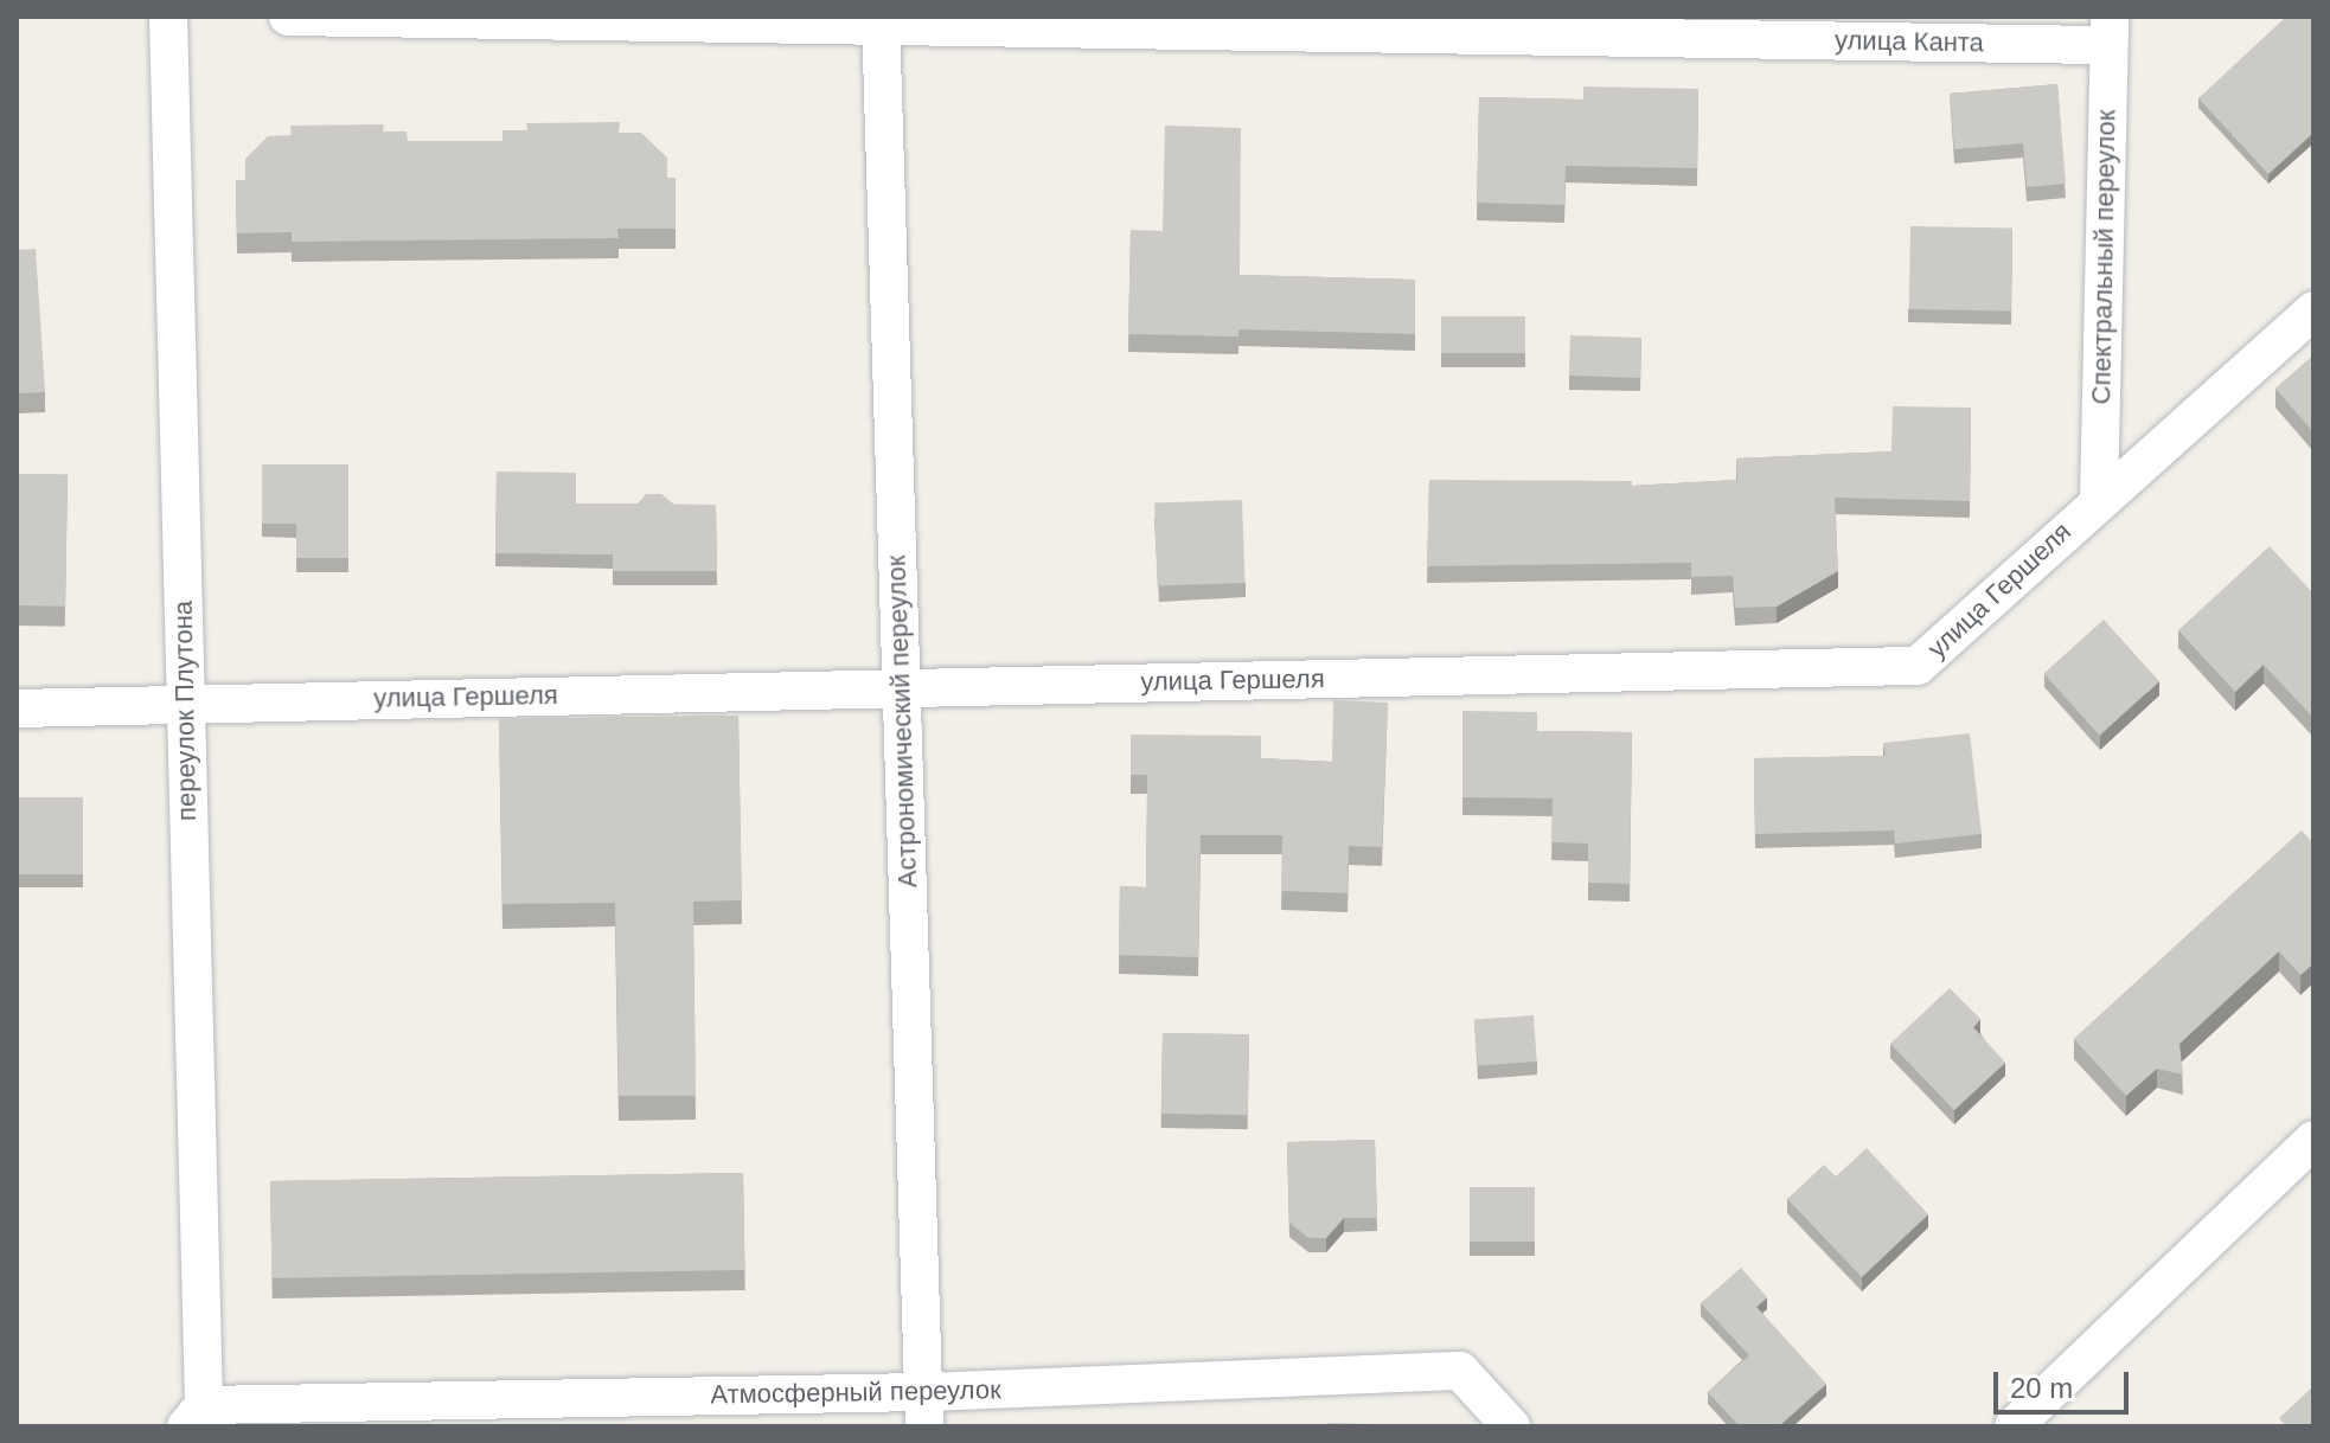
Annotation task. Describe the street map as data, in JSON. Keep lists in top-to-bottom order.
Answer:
{
  "streets": {
    "street": [
      "улица Канта",
      "Спектральный переулок",
      "улица Гершеля",
      "переулок Плутона",
      "Астрономический переулок",
      "Атмосферный переулок"
    ]
  },
  "crossings": [
    ["улица Канта", "Спектральный переулок"],
    ["улица Канта", "Астрономический переулок"],
    ["Спектральный переулок", "улица Гершеля"],
    ["улица Гершеля", "переулок Плутона"],
    ["улица Гершеля", "Астрономический переулок"],
    ["переулок Плутона", "Атмосферный переулок"],
    ["Астрономический переулок", "Атмосферный переулок"]
  ],
  "scale_bar": "20 m"
}
